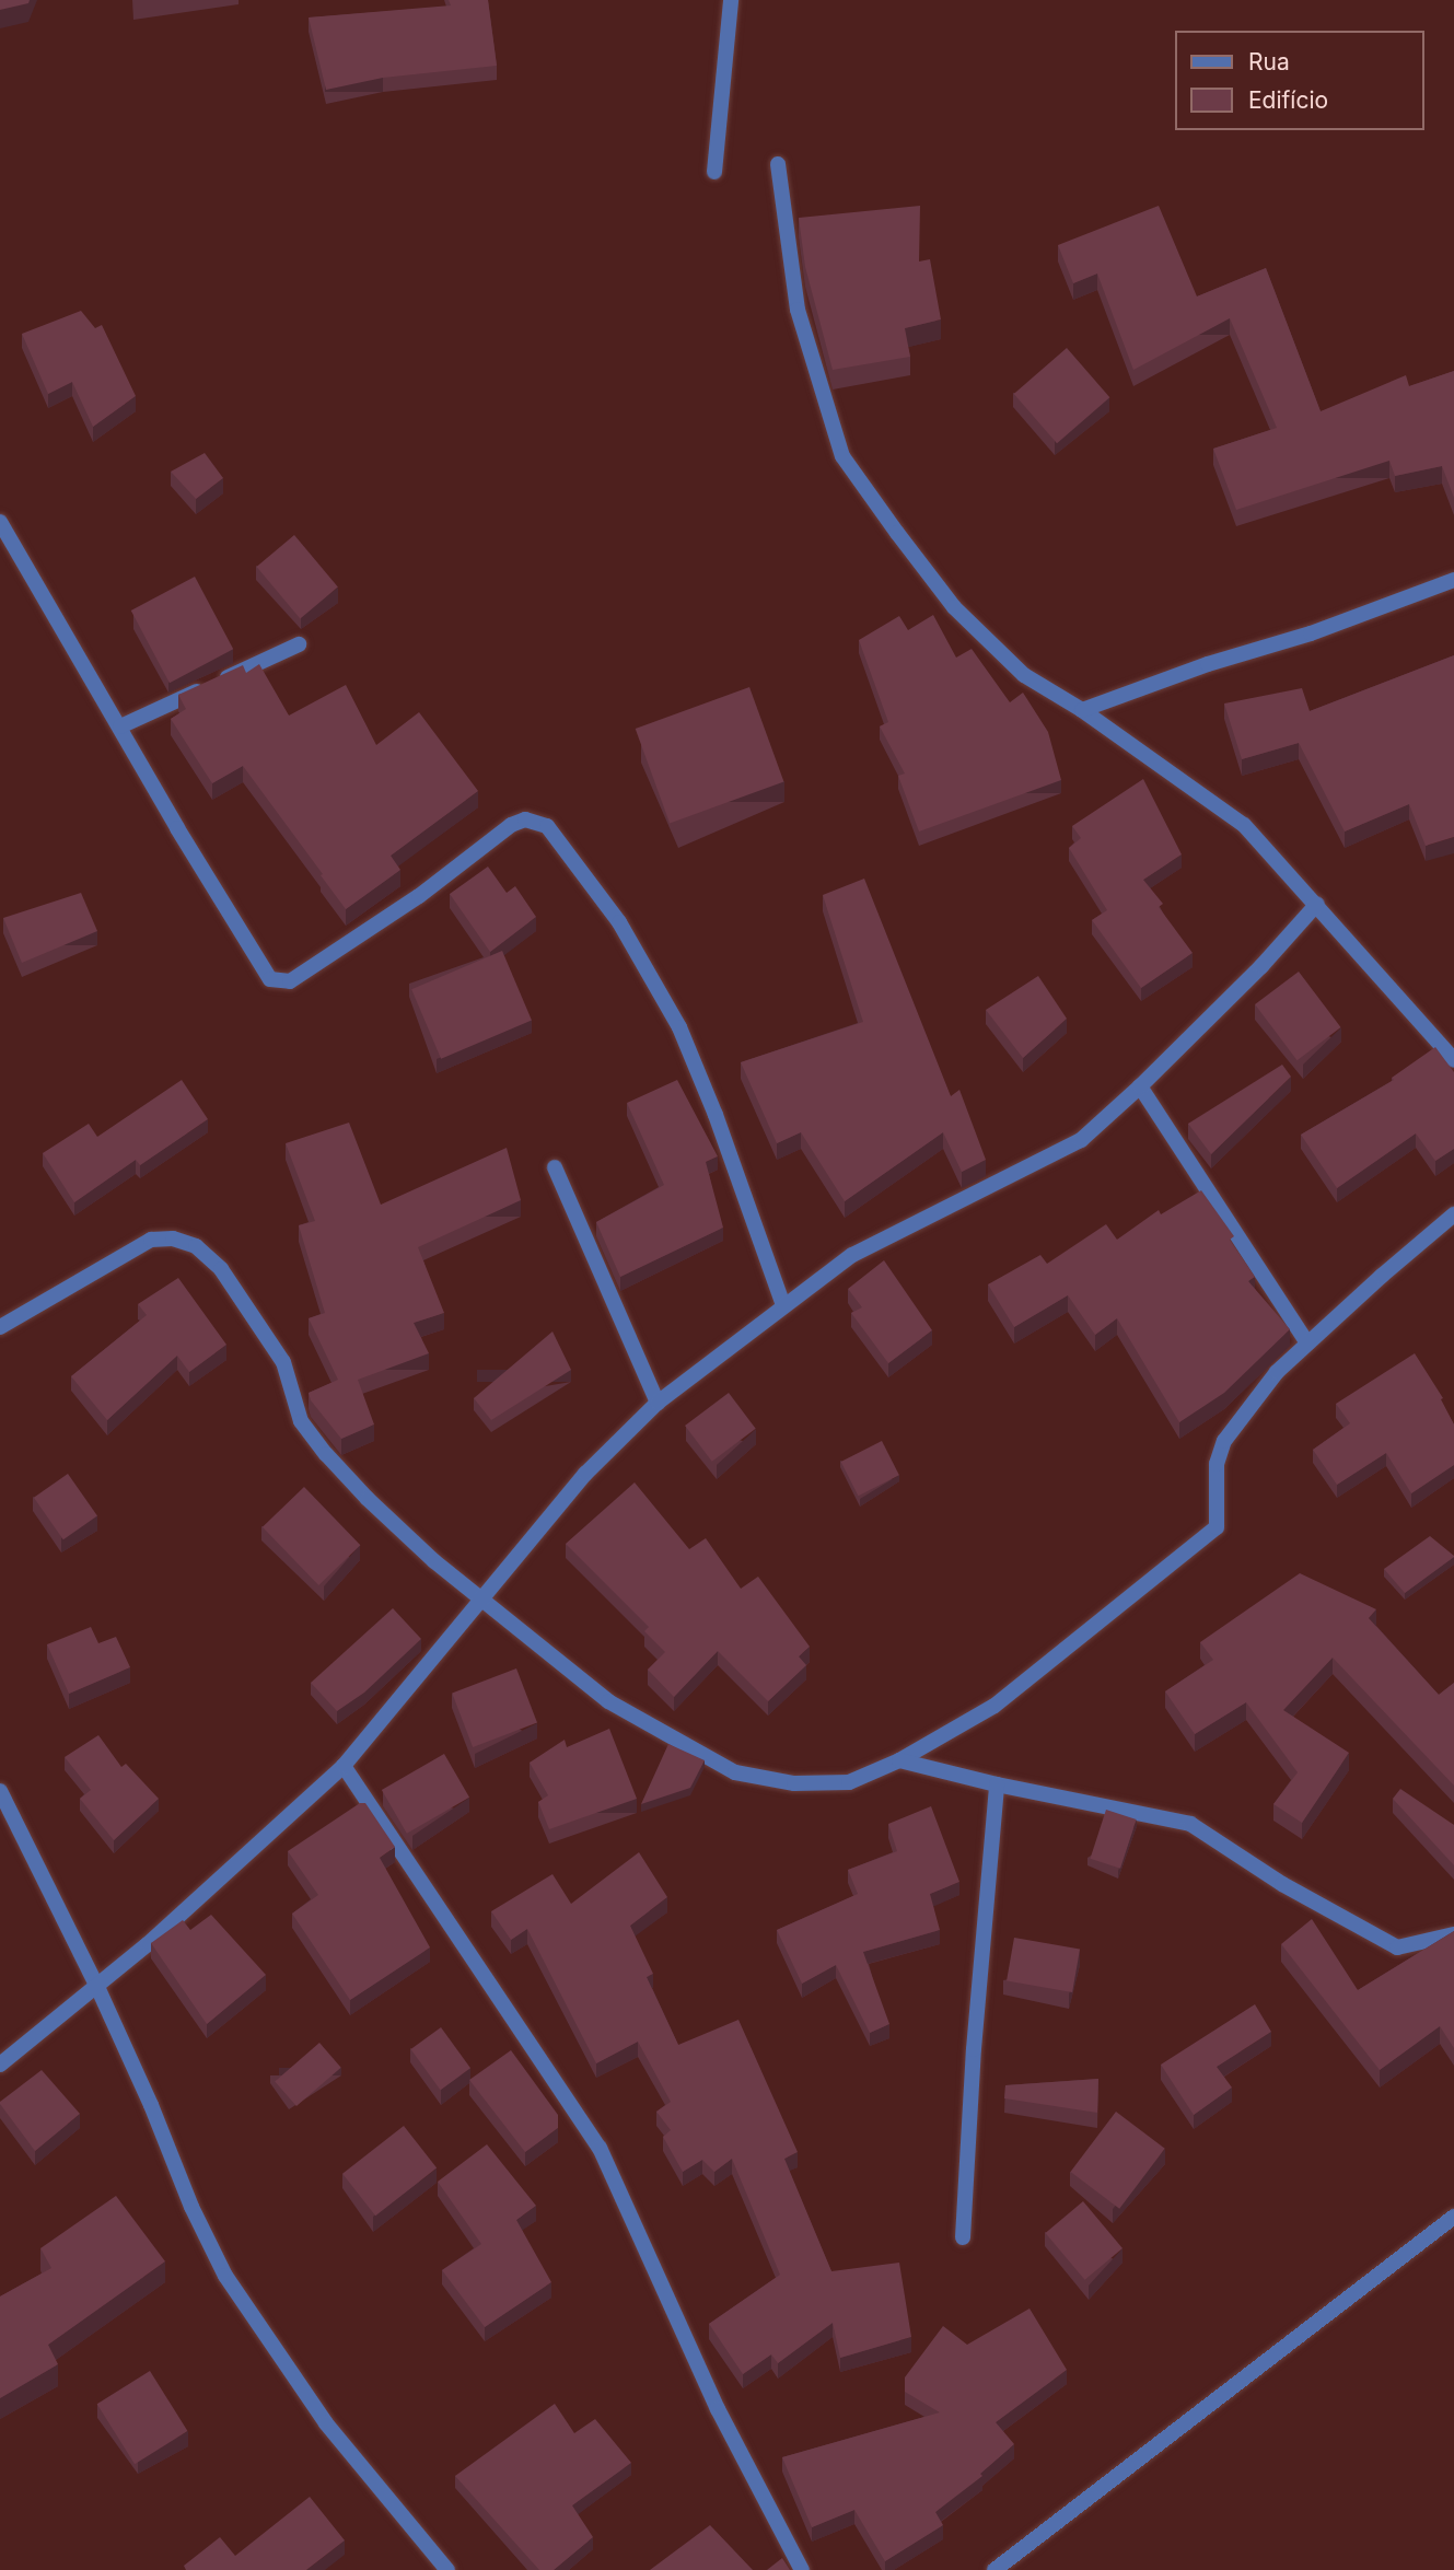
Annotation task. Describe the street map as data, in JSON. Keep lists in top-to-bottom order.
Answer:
{
  "legend": ["Rua", "Edifício"]
}
